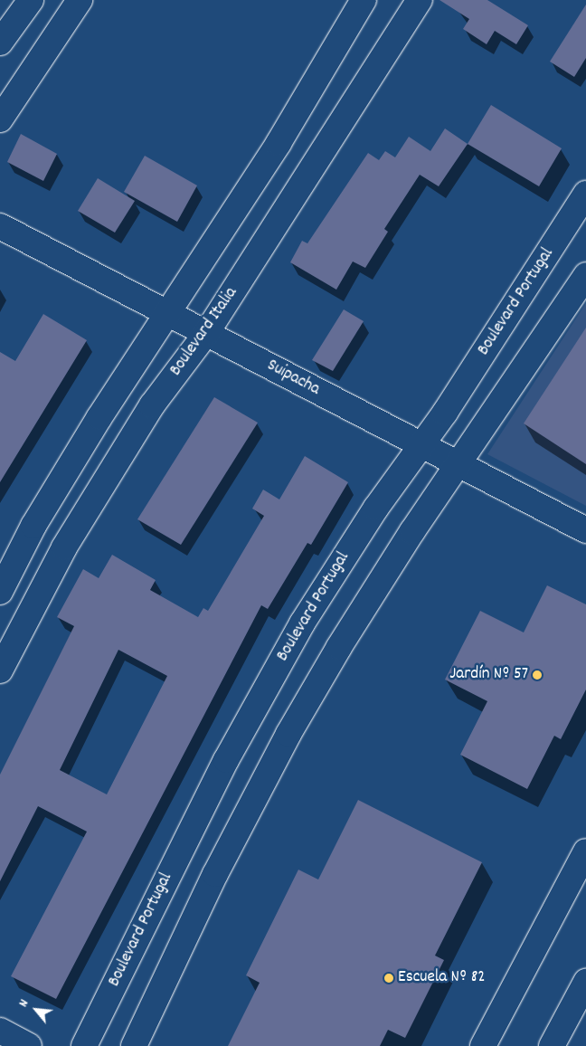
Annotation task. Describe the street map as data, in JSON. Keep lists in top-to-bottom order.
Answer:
{
  "streets": {
    "street": ["Boulevard Portugal", "Boulevard Italia", "Suipacha"]
  },
  "crossings": [
    ["Boulevard Portugal", "Suipacha"],
    ["Boulevard Italia", "Suipacha"]
  ],
  "places": ["Jardín Nº 57", "Escuela Nº 82"],
  "north": "top left"
}
